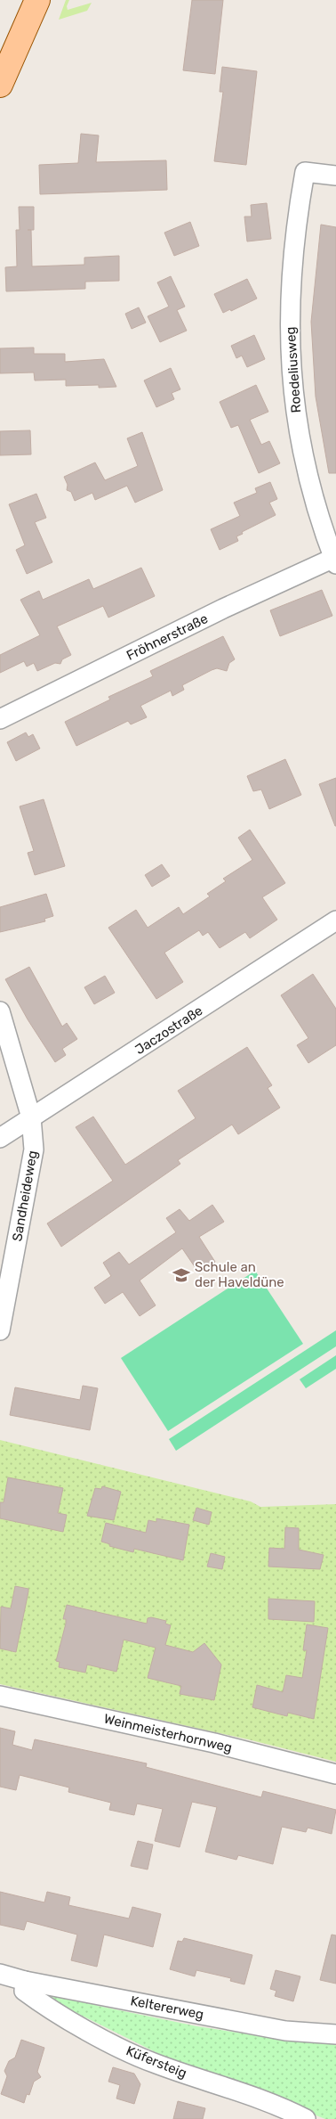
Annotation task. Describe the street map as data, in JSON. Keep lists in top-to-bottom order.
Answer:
{
  "streets": {
    "street": [
      "Roedeliusweg",
      "Fröhnerstraße",
      "Jaczostraße",
      "Sandheideweg",
      "Weinmeisterhornweg",
      "Keltererweg",
      "Küfersteig"
    ]
  },
  "crossings": [
    ["Roedeliusweg", "Fröhnerstraße"],
    ["Jaczostraße", "Sandheideweg"],
    ["Keltererweg", "Küfersteig"]
  ],
  "places": {
    "school or university": ["Schule an der Haveldüne"]
  }
}
